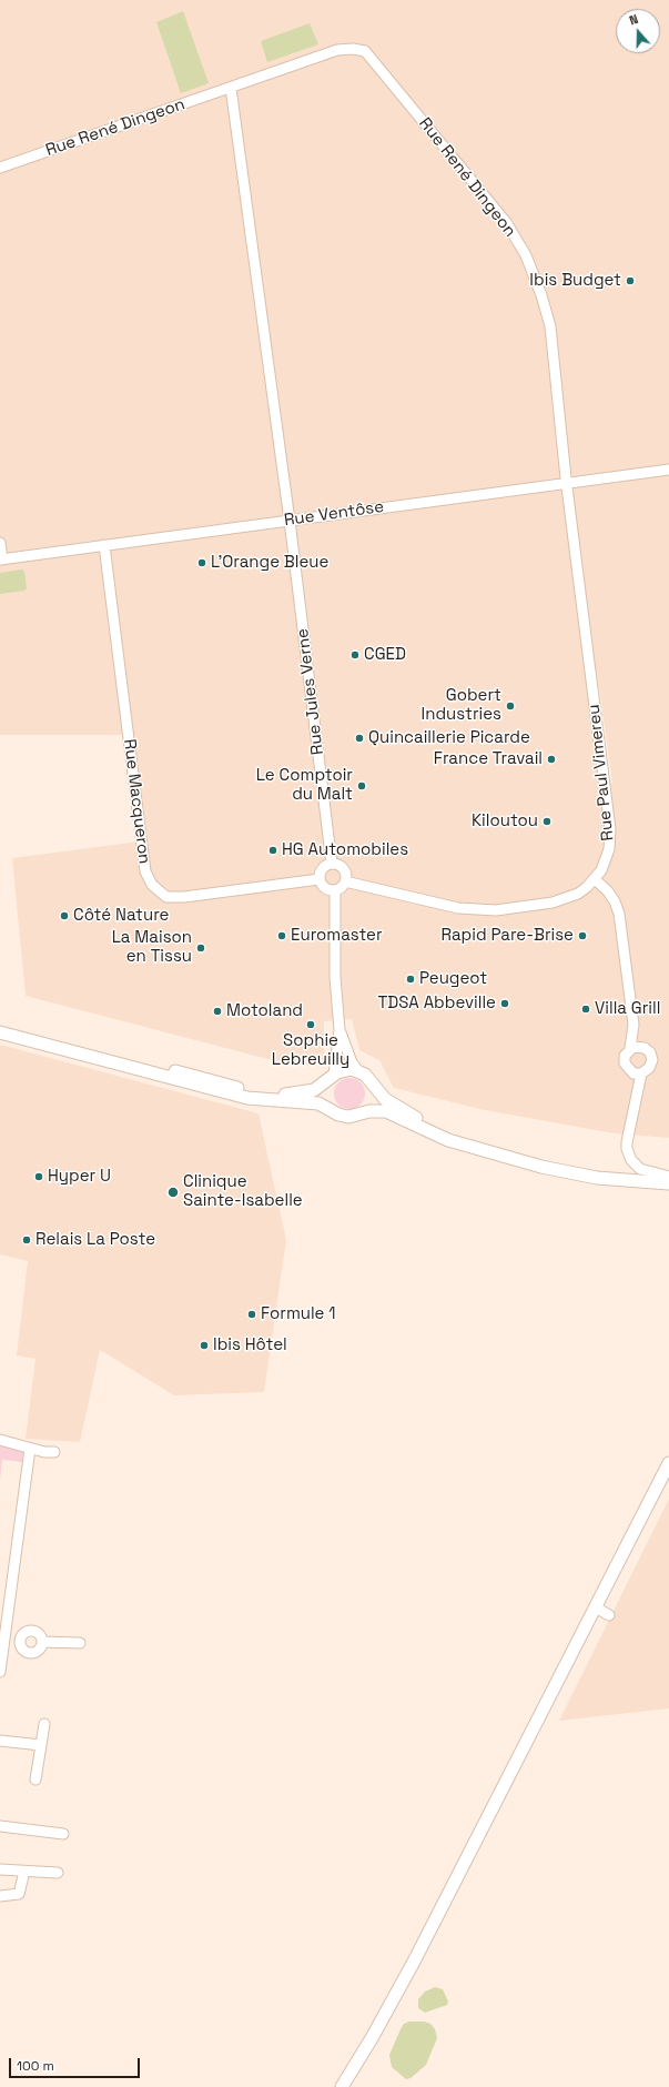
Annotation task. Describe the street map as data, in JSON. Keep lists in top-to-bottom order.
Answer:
{
  "streets": {
    "street": [
      "Rue René Dingeon",
      "Rue Ventôse",
      "Rue Jules Verne",
      "Rue Paul Vimereu",
      "Rue Macqueron"
    ]
  },
  "crossings": [
    ["Rue René Dingeon", "Rue Ventôse"],
    ["Rue René Dingeon", "Rue Paul Vimereu"],
    ["Rue Ventôse", "Rue Jules Verne"],
    ["Rue Ventôse", "Rue Paul Vimereu"],
    ["Rue Ventôse", "Rue Macqueron"],
    ["Rue Jules Verne", "Rue Paul Vimereu"],
    ["Rue Jules Verne", "Rue Macqueron"],
    ["Rue Paul Vimereu", "Rue Macqueron"]
  ],
  "places": [
    "Ibis Budget",
    "L'Orange Bleue",
    "CGED",
    "Gobert Industries",
    "Quincaillerie Picarde",
    "France Travail",
    "Le Comptoir du Malt",
    "Kiloutou",
    "HG Automobiles",
    "Côté Nature",
    "Euromaster",
    "Rapid Pare-Brise",
    "La Maison en Tissu",
    "Peugeot",
    "TDSA Abbeville",
    "Villa Grill",
    "Motoland",
    "Sophie Lebreuilly",
    "Hyper U",
    "Clinique Sainte-Isabelle",
    "Relais La Poste",
    "Formule 1",
    "Ibis Hôtel"
  ],
  "scale_bar": "100 m",
  "north": "top"
}
